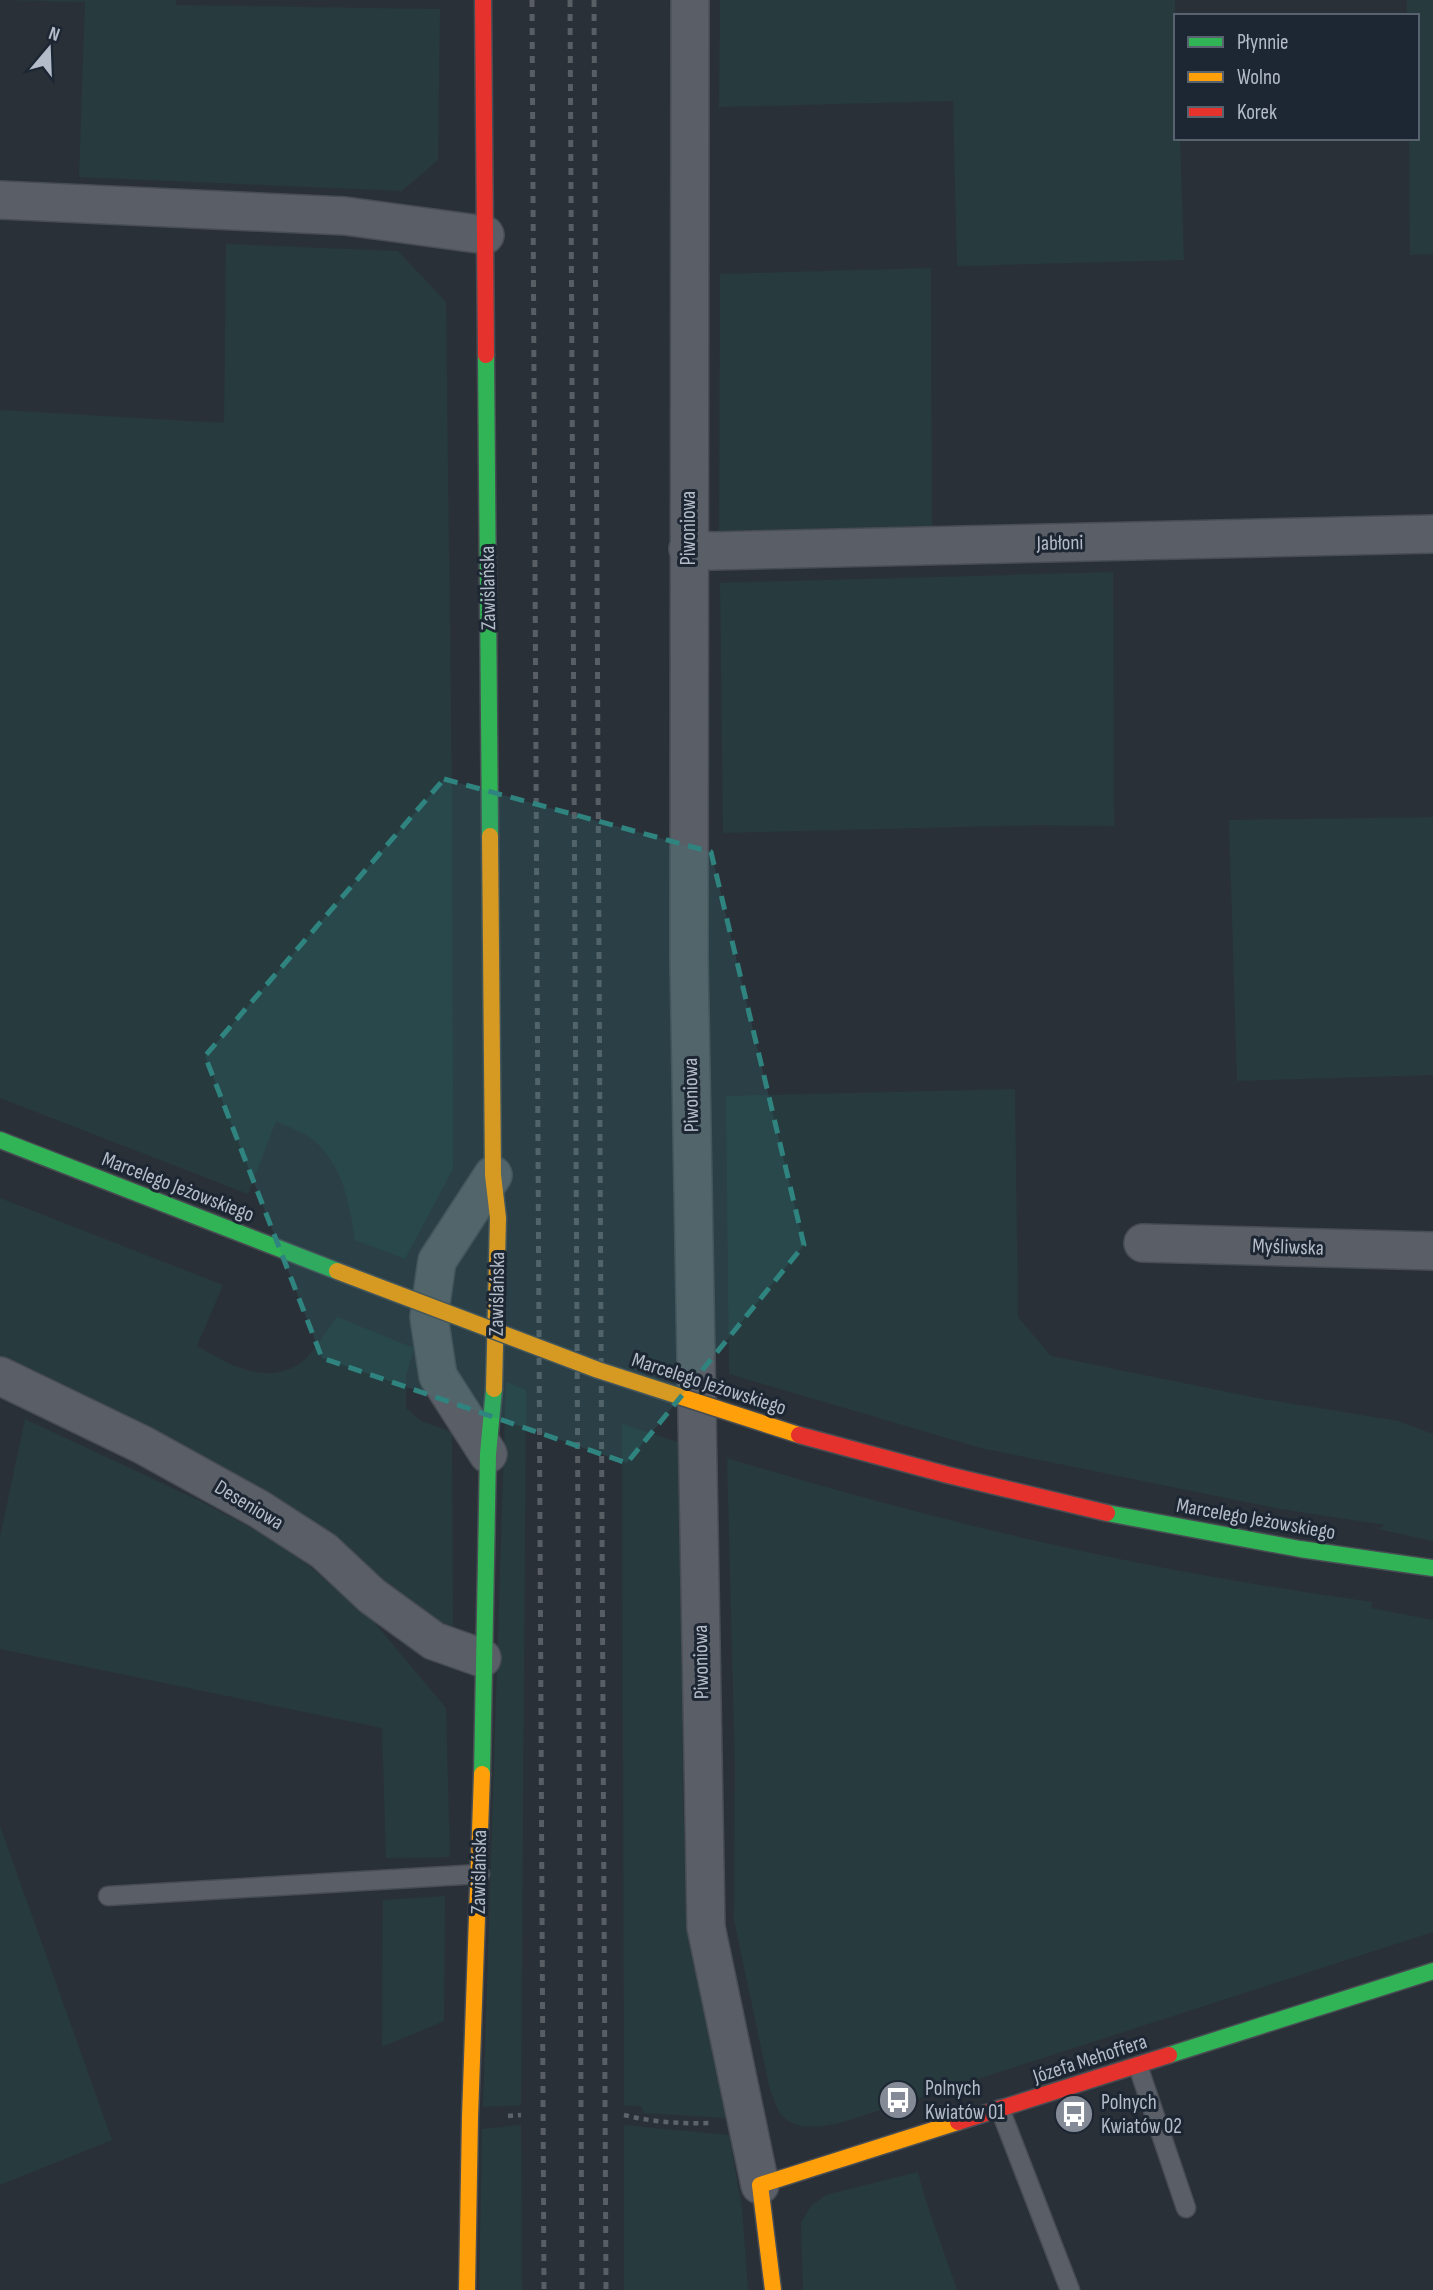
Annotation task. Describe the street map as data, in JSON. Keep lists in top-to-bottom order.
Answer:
{
  "streets": {
    "street": [
      "Piwoniowa",
      "Jabłoni",
      "Zawiślańska",
      "Marcelego Jeżowskiego",
      "Myśliwska",
      "Deseniowa",
      "Józefa Mehoffera"
    ]
  },
  "crossings": [
    ["Piwoniowa", "Jabłoni"],
    ["Piwoniowa", "Józefa Mehoffera"],
    ["Zawiślańska", "Deseniowa"]
  ],
  "places": {
    "bus stop": ["Polnych Kwiatów 01", "Polnych Kwiatów 02"]
  },
  "legend": ["Płynnie", "Wolno", "Korek"],
  "north": "top"
}
